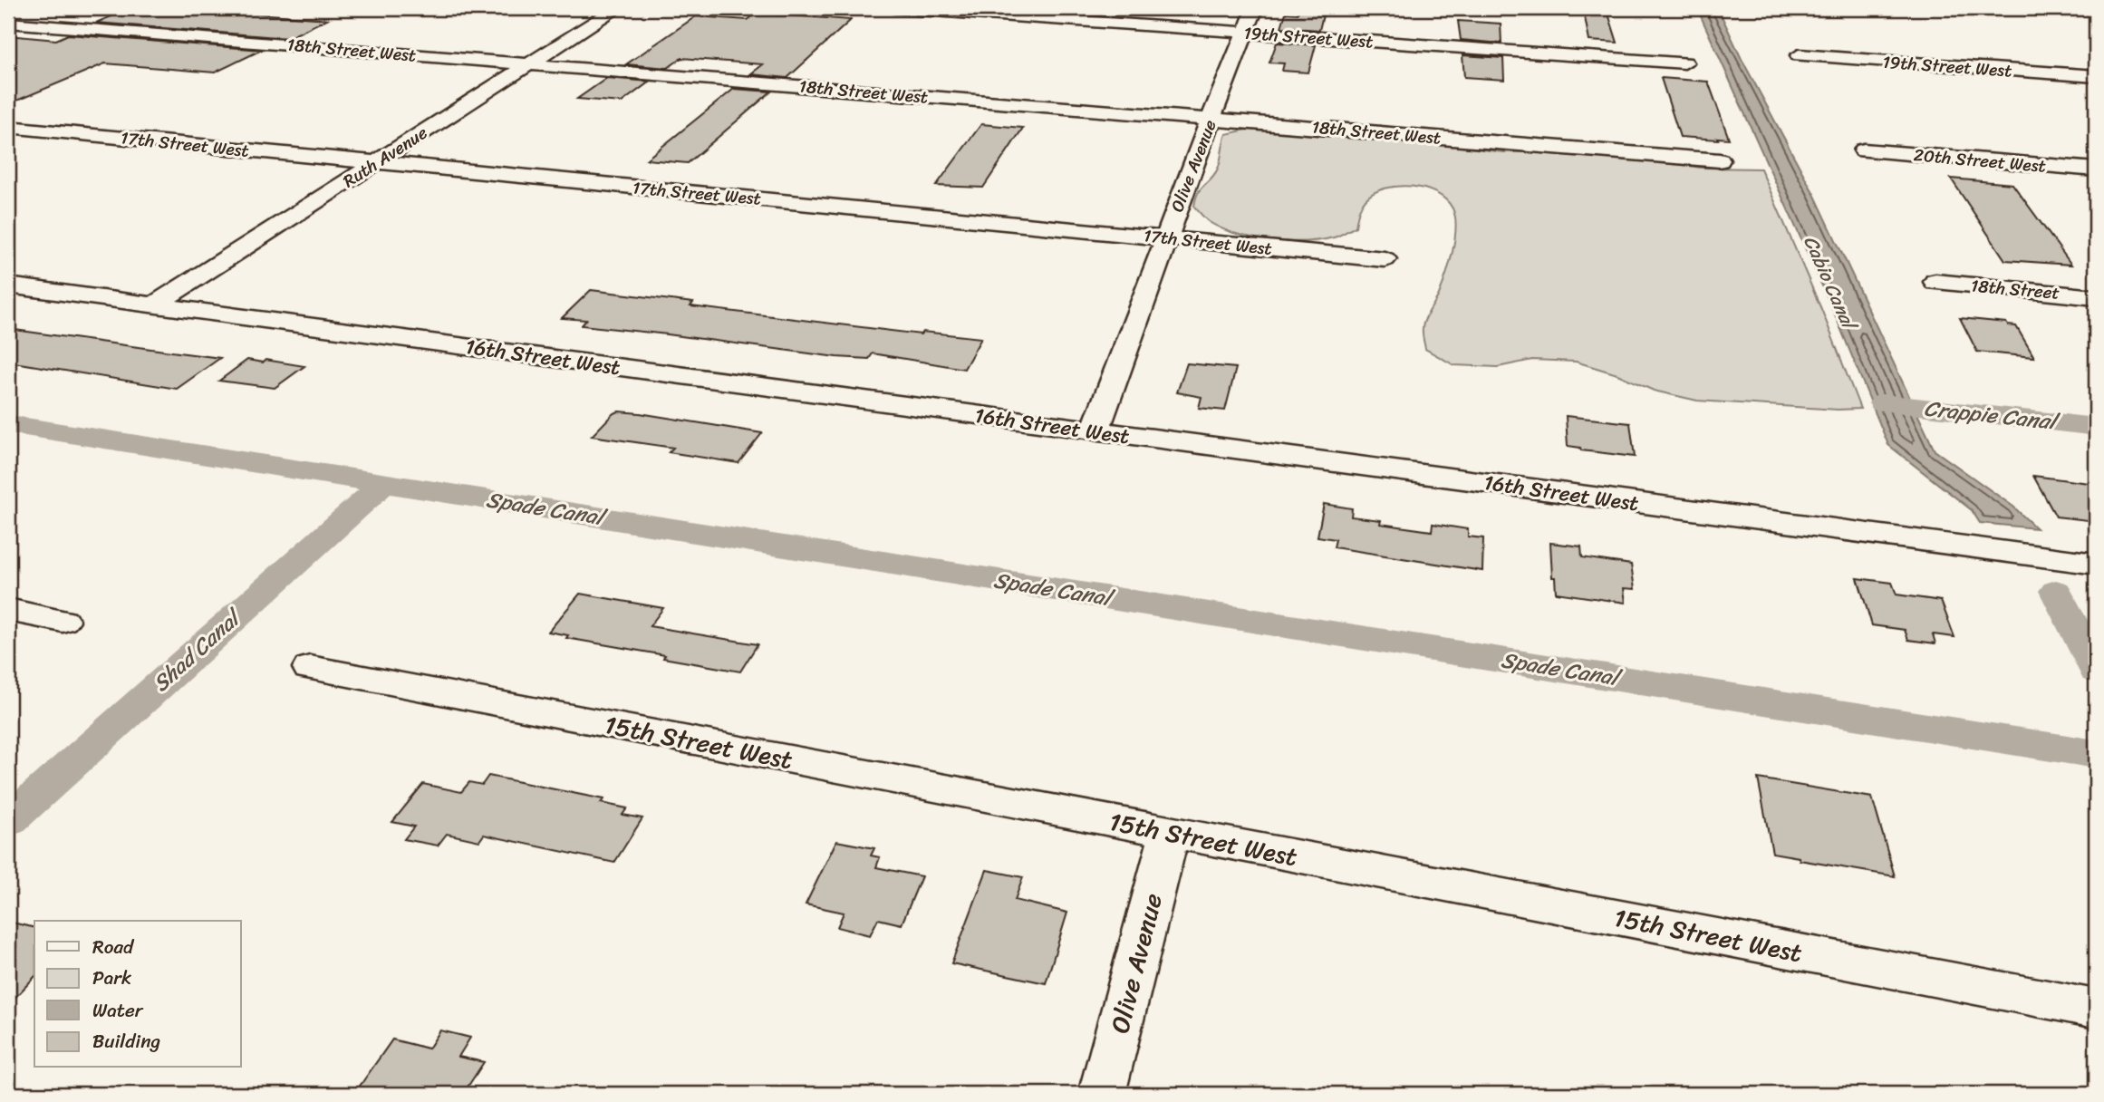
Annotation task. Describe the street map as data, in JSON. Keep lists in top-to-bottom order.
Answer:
{
  "streets": {
    "street": [
      "19th Street West",
      "18th Street West",
      "17th Street West",
      "Ruth Avenue",
      "20th Street West",
      "Olive Avenue",
      "18th Street",
      "16th Street West",
      "15th Street West"
    ]
  },
  "crossings": [
    ["19th Street West", "Olive Avenue"],
    ["18th Street West", "Ruth Avenue"],
    ["18th Street West", "Olive Avenue"],
    ["17th Street West", "Ruth Avenue"],
    ["17th Street West", "Olive Avenue"],
    ["Ruth Avenue", "16th Street West"],
    ["Olive Avenue", "16th Street West"],
    ["Olive Avenue", "15th Street West"]
  ],
  "water": [
    "Cabio Canal",
    "Crappie Canal",
    "Spade Canal",
    "Shad Canal"
  ],
  "legend": [
    "Road",
    "Park",
    "Water",
    "Building"
  ]
}
